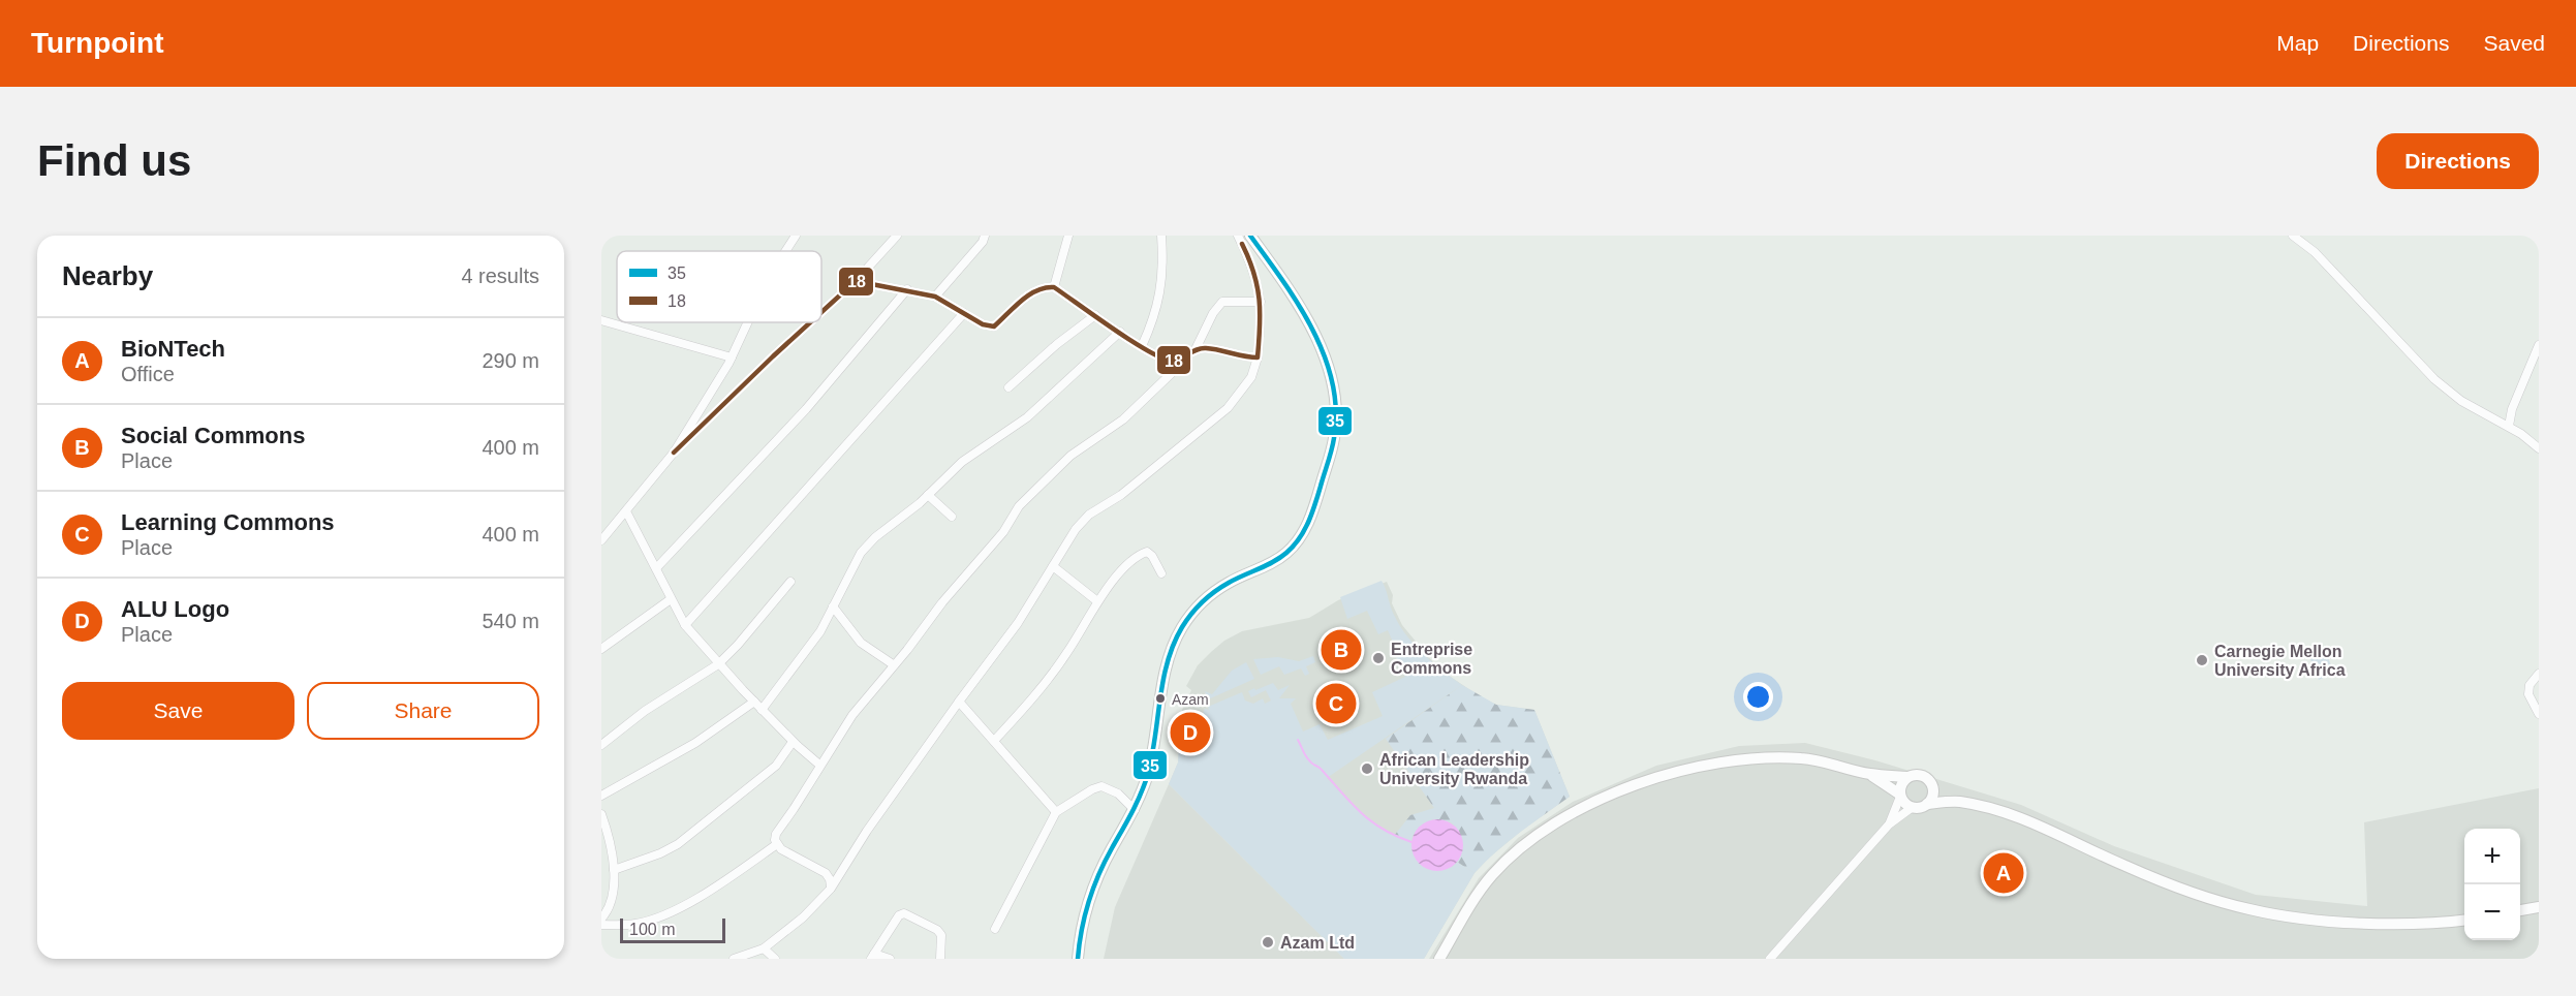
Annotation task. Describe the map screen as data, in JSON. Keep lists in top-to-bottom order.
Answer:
{
  "places": [
    "Entreprise Commons",
    "Carnegie Mellon University Africa",
    "Azam",
    "African Leadership University Rwanda",
    "Azam Ltd"
  ],
  "lines": ["transit line 35", "transit line 18"],
  "legend": ["35", "18"],
  "scale_bar": "100 m",
  "page": {
    "header": "Turnpoint",
    "nav": ["Map", "Directions", "Saved"],
    "buttons": [
      "Directions",
      ["Save", "Share"]
    ],
    "title": "Find us",
    "heading": ["Nearby", "4 results"],
    "list": [
      {
        "mark": "A",
        "name": "BioNTech",
        "note": "Office",
        "value": "290 m"
      },
      {
        "mark": "B",
        "name": "Social Commons",
        "note": "Place",
        "value": "400 m"
      },
      {
        "mark": "C",
        "name": "Learning Commons",
        "note": "Place",
        "value": "400 m"
      },
      {
        "mark": "D",
        "name": "ALU Logo",
        "note": "Place",
        "value": "540 m"
      }
    ],
    "pins": [
      "B",
      "C",
      "D",
      "A"
    ],
    "map_buttons": ["+", "−"],
    "scale": "100 m"
  }
}
